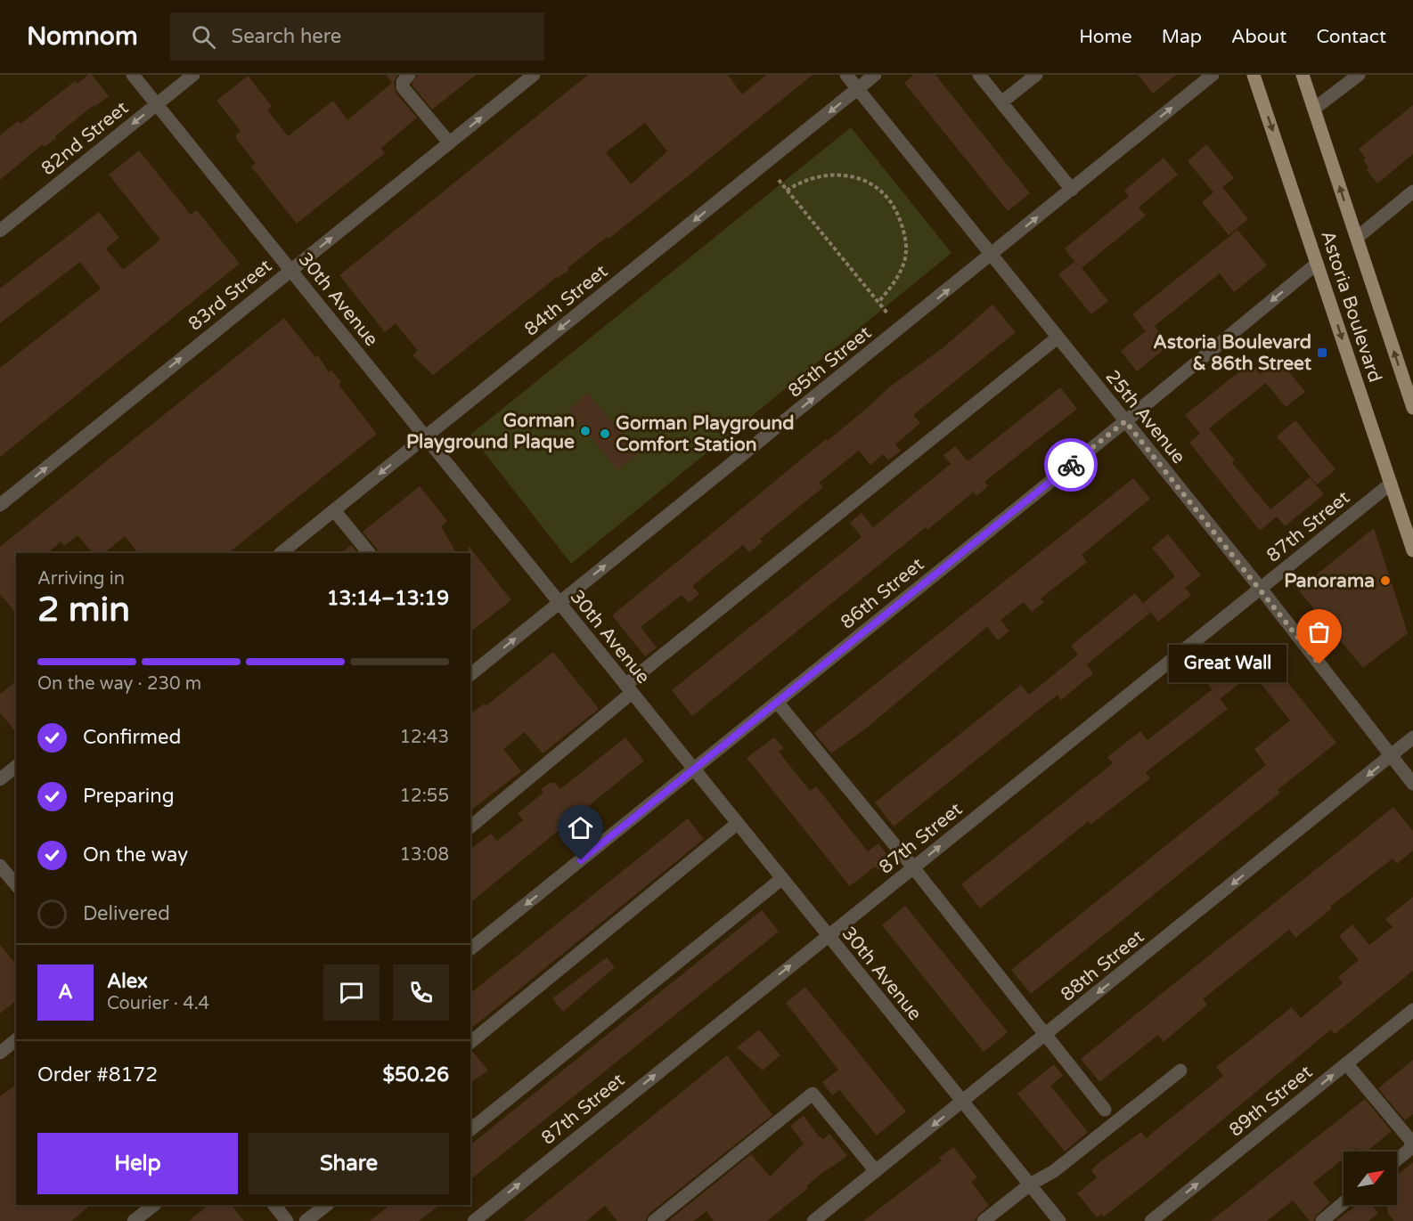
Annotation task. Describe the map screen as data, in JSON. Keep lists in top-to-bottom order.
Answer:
{
  "streets": {
    "main road": ["Astoria Boulevard"],
    "street": [
      "82nd Street",
      "83rd Street",
      "30th Avenue",
      "84th Street",
      "85th Street",
      "25th Avenue",
      "87th Street",
      "86th Street",
      "88th Street",
      "89th Street"
    ]
  },
  "crossings": [
    ["82nd Street", "30th Avenue"],
    ["83rd Street", "30th Avenue"],
    ["30th Avenue", "84th Street"],
    ["30th Avenue", "85th Street"],
    ["30th Avenue", "87th Street"],
    ["30th Avenue", "86th Street"],
    ["30th Avenue", "88th Street"],
    ["84th Street", "25th Avenue"],
    ["Astoria Boulevard", "87th Street"],
    ["Astoria Boulevard", "86th Street"],
    ["85th Street", "25th Avenue"],
    ["25th Avenue", "87th Street"],
    ["25th Avenue", "86th Street"],
    ["25th Avenue", "88th Street"]
  ],
  "one_way": [
    "82nd Street",
    "83rd Street",
    "84th Street",
    "88th Street"
  ],
  "places": {
    "transit": ["Astoria Boulevard & 86th Street"],
    "other": [
      "Gorman Playground Plaque",
      "Gorman Playground Comfort Station",
      "Panorama",
      "Great Wall"
    ]
  },
  "north": "top right",
  "page": {
    "header": "Nomnom",
    "search": "Search here",
    "nav": [
      "Home",
      "Map",
      "About",
      "Contact"
    ],
    "heading": ["2 min", "Arriving in", "13:14–13:19"],
    "panel": [
      "Alex",
      "Courier · 4.4",
      "Order #8172",
      "$50.26"
    ],
    "bar": "On the way · 230 m",
    "bubble": "Great Wall",
    "list": [
      ["Confirmed", "12:43"],
      ["Preparing", "12:55"],
      ["On the way", "13:08"],
      "Delivered"
    ],
    "round": "A",
    "buttons": ["Help", "Share"]
  }
}
